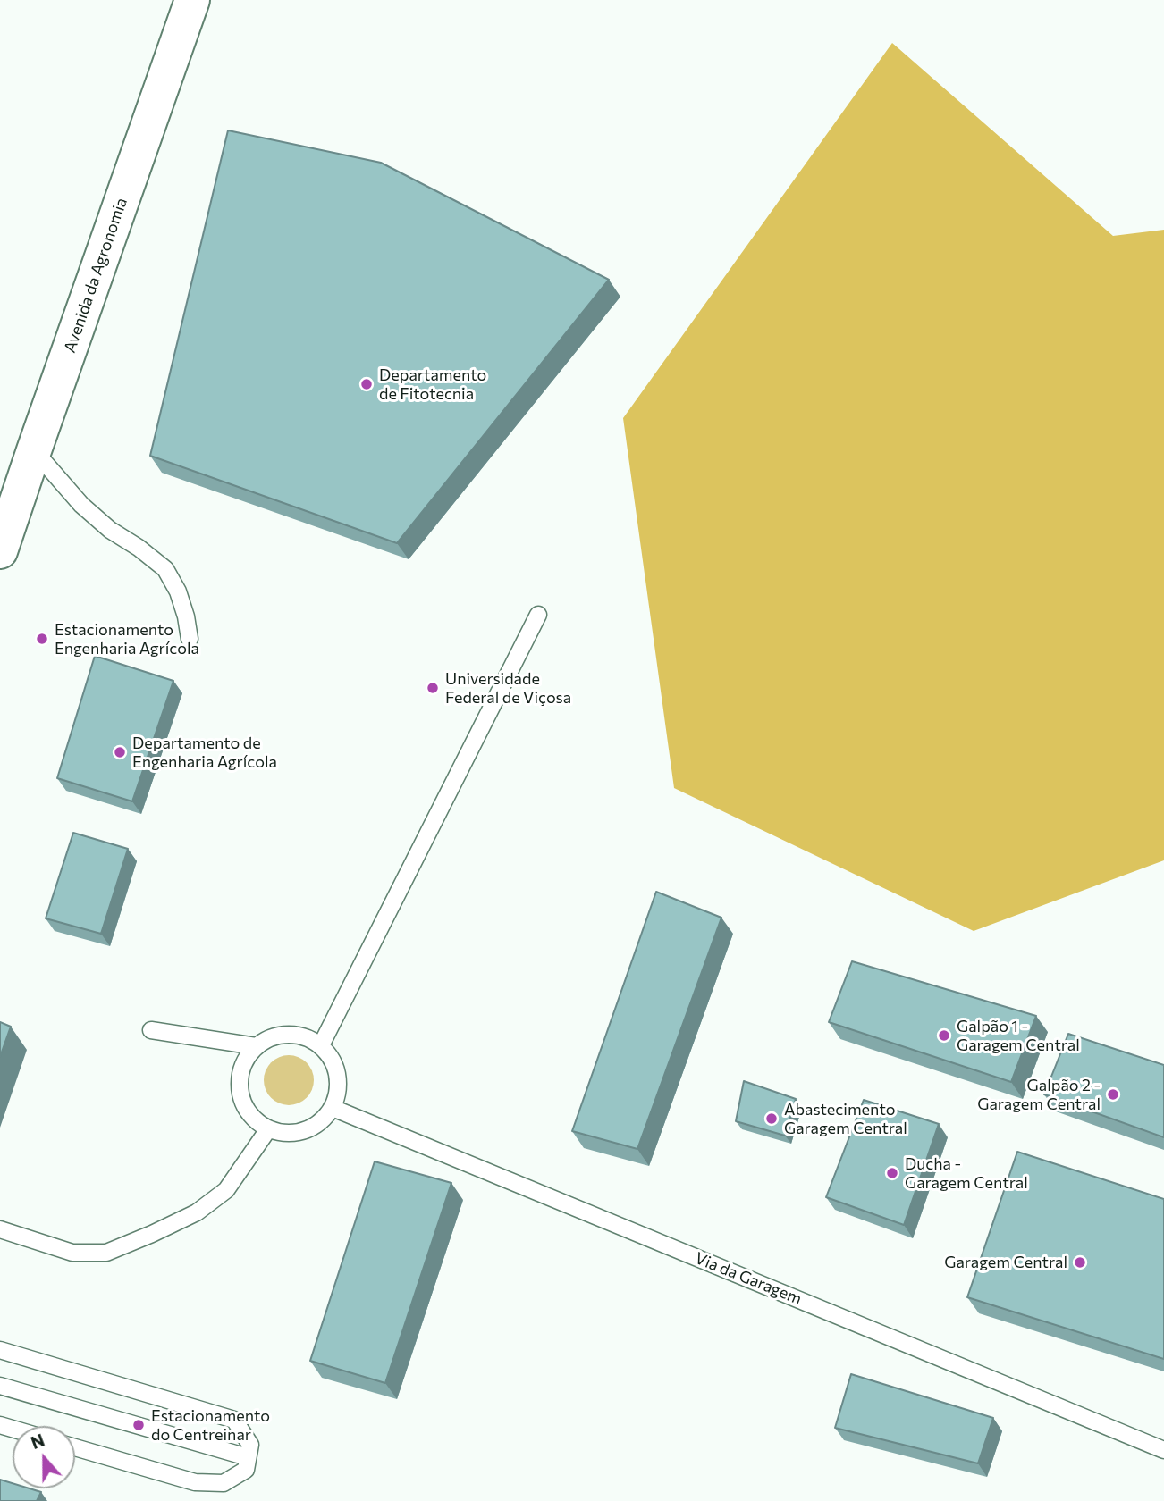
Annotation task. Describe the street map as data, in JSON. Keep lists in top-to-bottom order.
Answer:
{
  "streets": {
    "street": ["Avenida da Agronomia"],
    "lane": ["Via da Garagem"]
  },
  "places": [
    "Departamento de Fitotecnia",
    "Estacionamento Engenharia Agrícola",
    "Universidade Federal de Viçosa",
    "Departamento de Engenharia Agrícola",
    "Galpão 1 - Garagem Central",
    "Galpão 2 - Garagem Central",
    "Abastecimento Garagem Central",
    "Ducha - Garagem Central",
    "Garagem Central",
    "Estacionamento do Centreinar"
  ],
  "north": "top"
}
